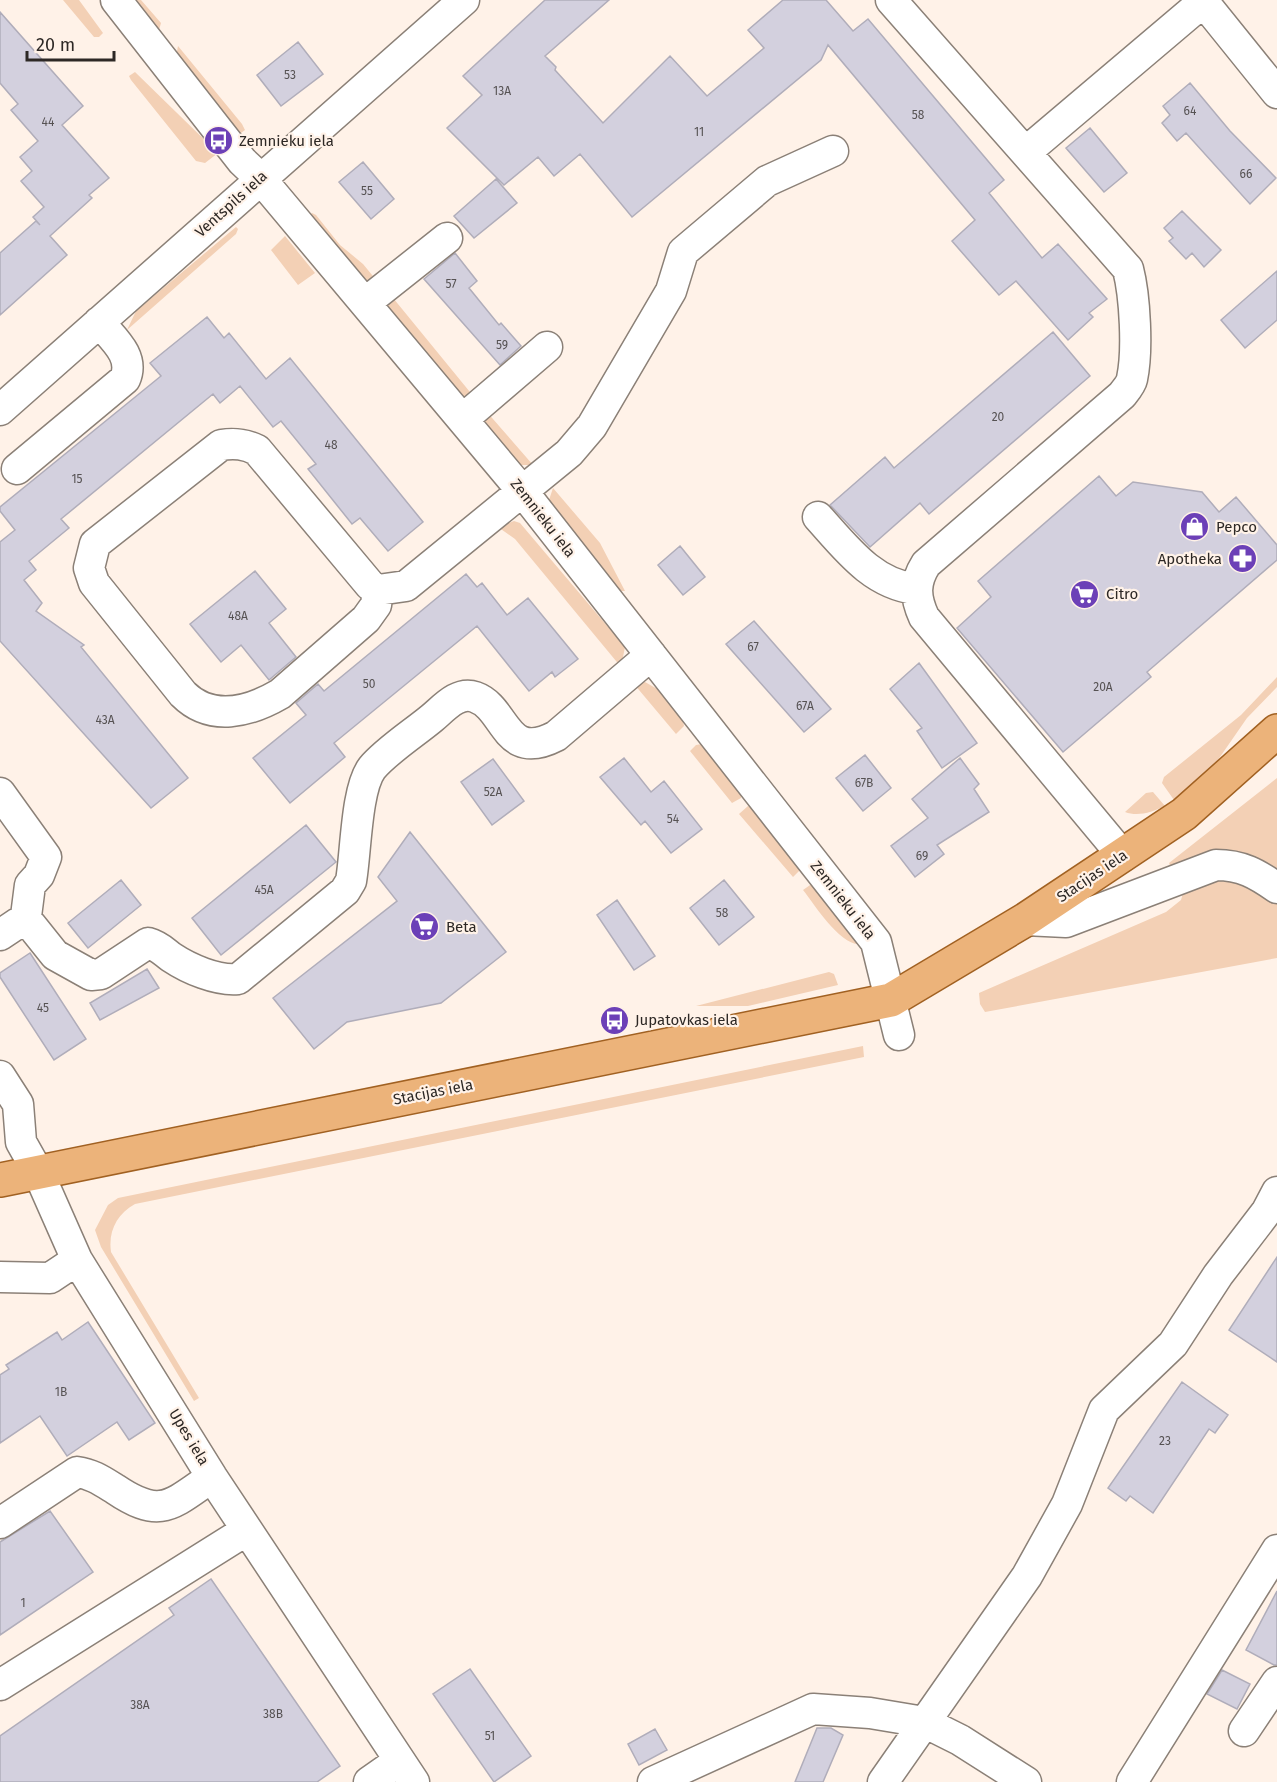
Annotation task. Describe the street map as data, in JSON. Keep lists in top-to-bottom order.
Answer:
{
  "streets": {
    "main road": ["Stacijas iela"],
    "street": ["Ventspils iela", "Zemnieku iela", "Upes iela"]
  },
  "crossings": [
    ["Ventspils iela", "Zemnieku iela"],
    ["Zemnieku iela", "Stacijas iela"],
    ["Stacijas iela", "Upes iela"]
  ],
  "places": {
    "bus stop": ["Zemnieku iela", "Jupatovkas iela"],
    "shop": ["Pepco"],
    "pharmacy": ["Apotheka"],
    "supermarket": ["Citro", "Beta"]
  },
  "house_numbers": [
    "53",
    "13A",
    "64",
    "58",
    "44",
    "11",
    "66",
    "55",
    "57",
    "59",
    "20",
    "48",
    "15",
    "48A",
    "67",
    "50",
    "20A",
    "67A",
    "43A",
    "67B",
    "52A",
    "54",
    "69",
    "45A",
    "58",
    "45",
    "1B",
    "23",
    "1",
    "38A",
    "38B",
    "51"
  ],
  "scale_bar": "20 m"
}
